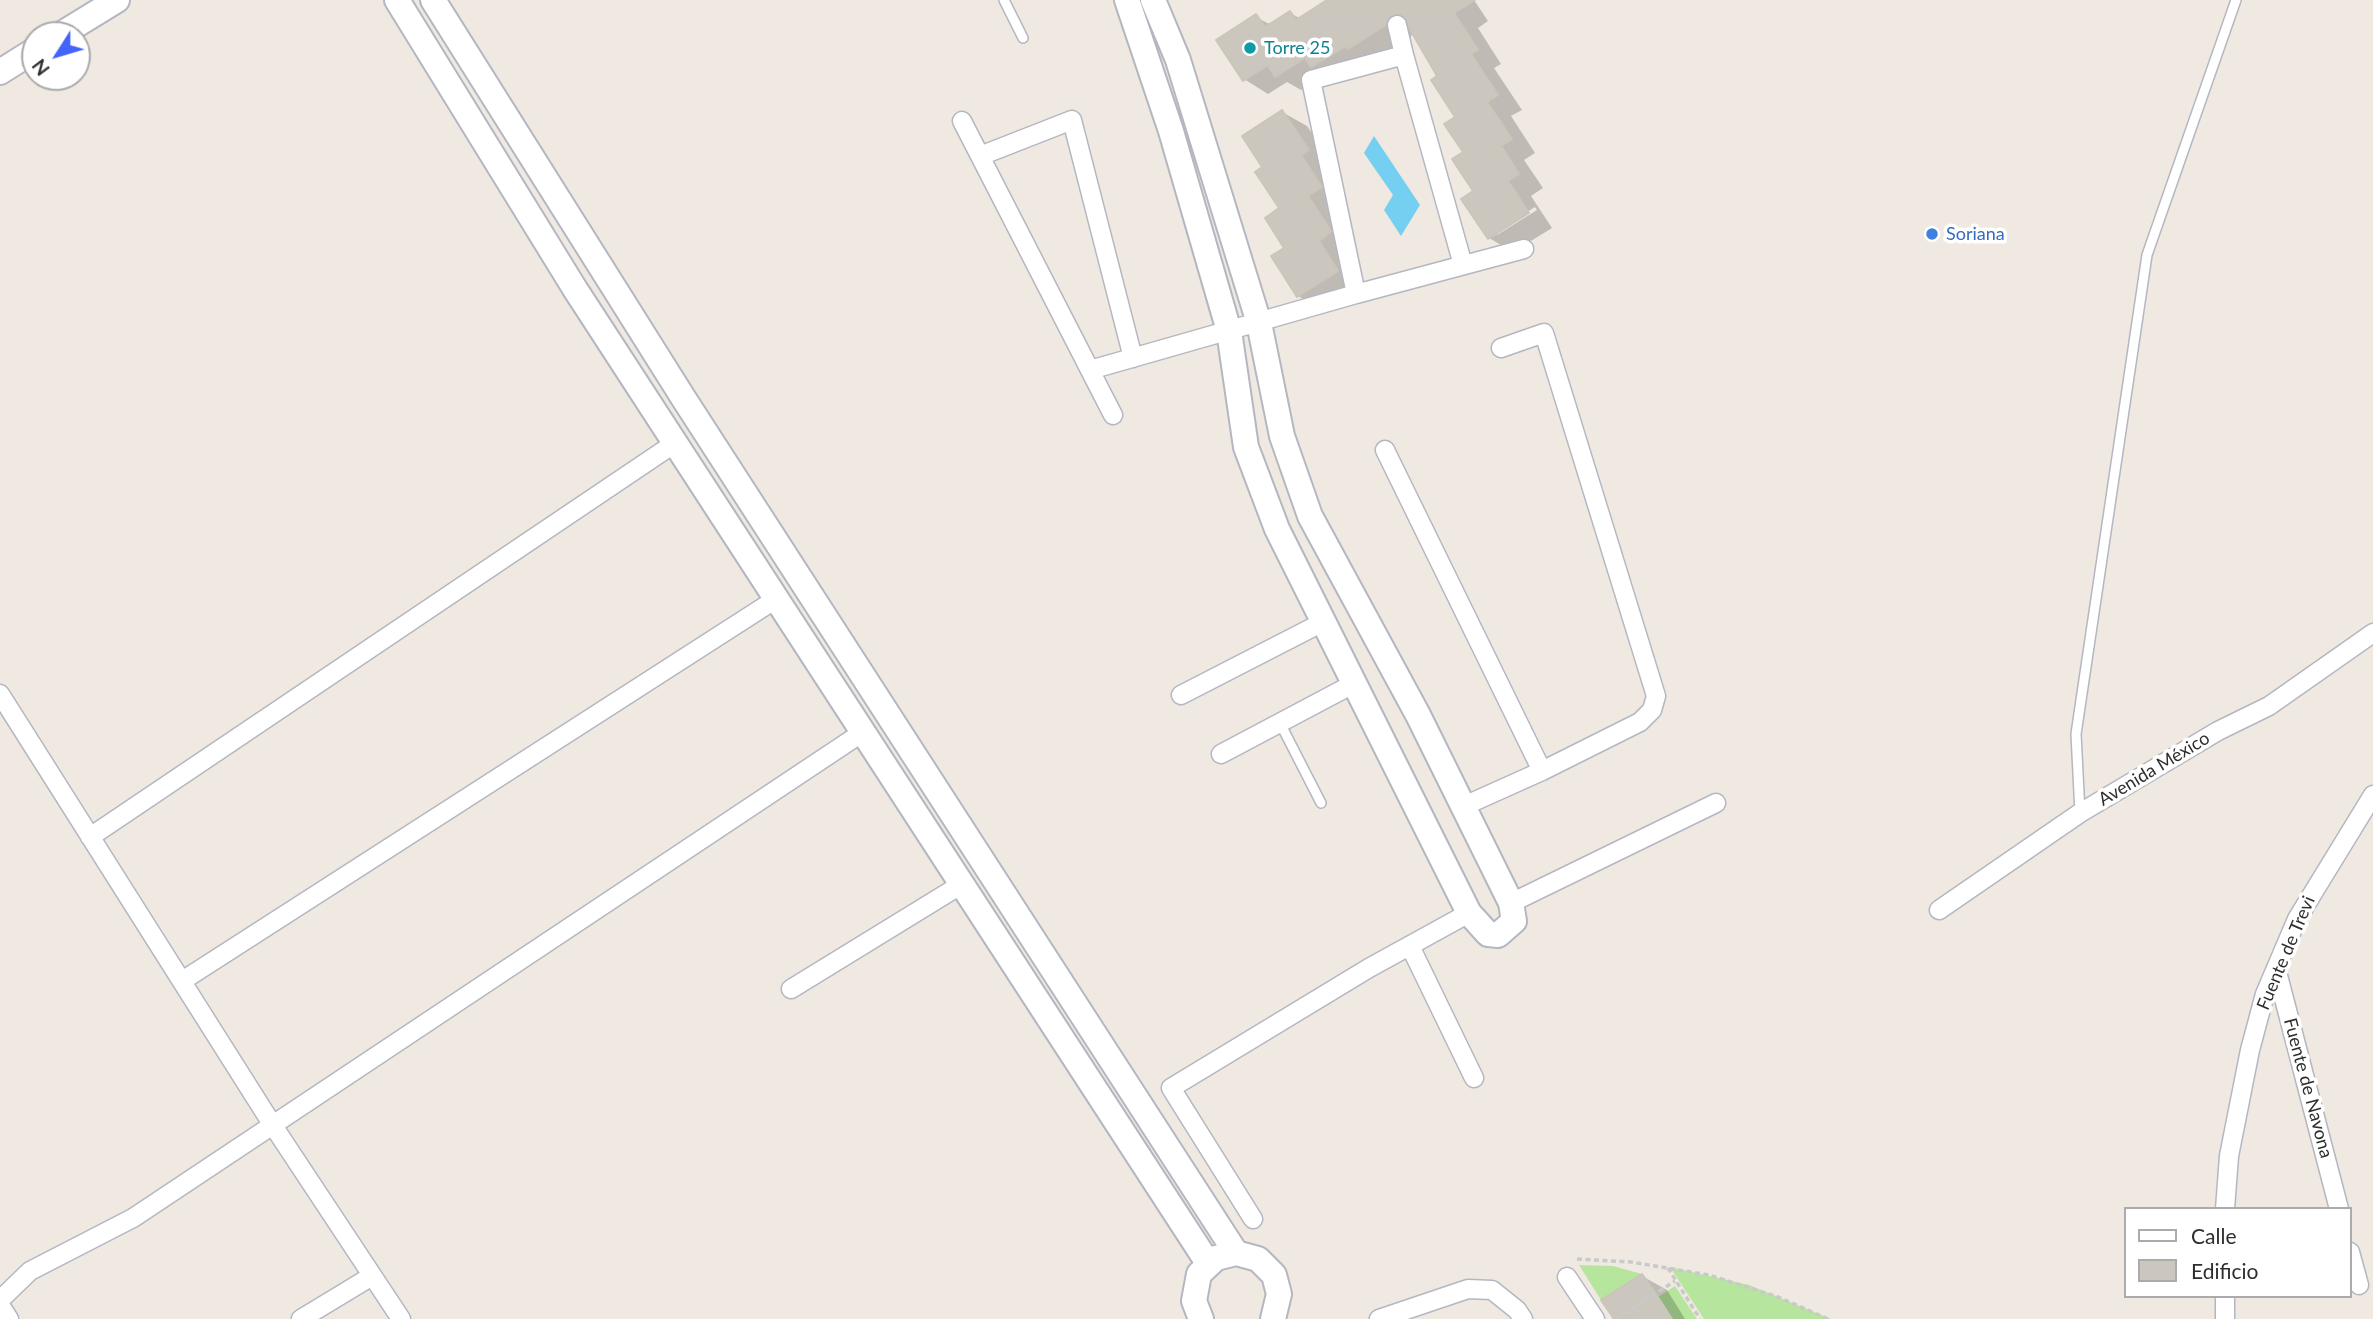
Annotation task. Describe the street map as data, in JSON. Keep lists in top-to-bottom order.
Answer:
{
  "streets": {
    "street": ["Avenida México", "Fuente de Trevi", "Fuente de Navona"]
  },
  "crossings": [
    ["Fuente de Trevi", "Fuente de Navona"]
  ],
  "places": ["Torre 25", "Soriana"],
  "legend": ["Calle", "Edificio"],
  "north": "bottom left"
}
